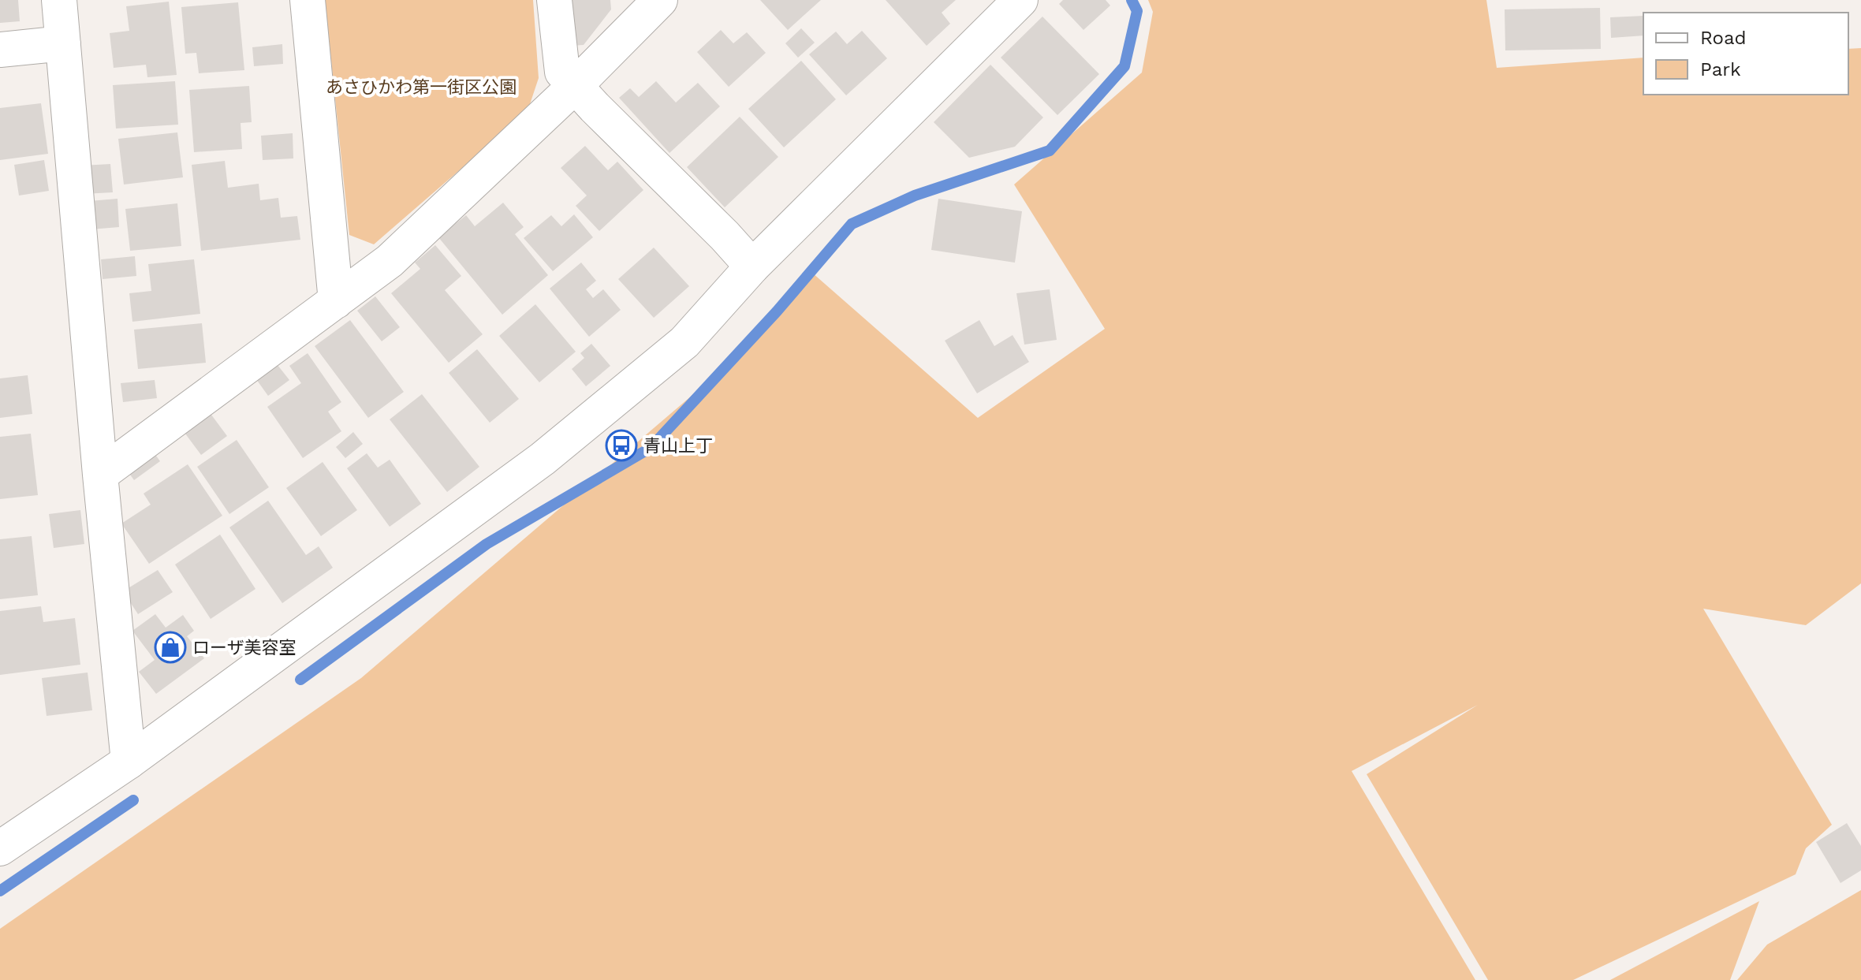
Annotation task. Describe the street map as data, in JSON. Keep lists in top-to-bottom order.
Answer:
{
  "parks": ["あさひかわ第一街区公園"],
  "places": {
    "bus stop": ["青山上丁"],
    "shop": ["ローザ美容室"]
  },
  "legend": ["Road", "Park"]
}
